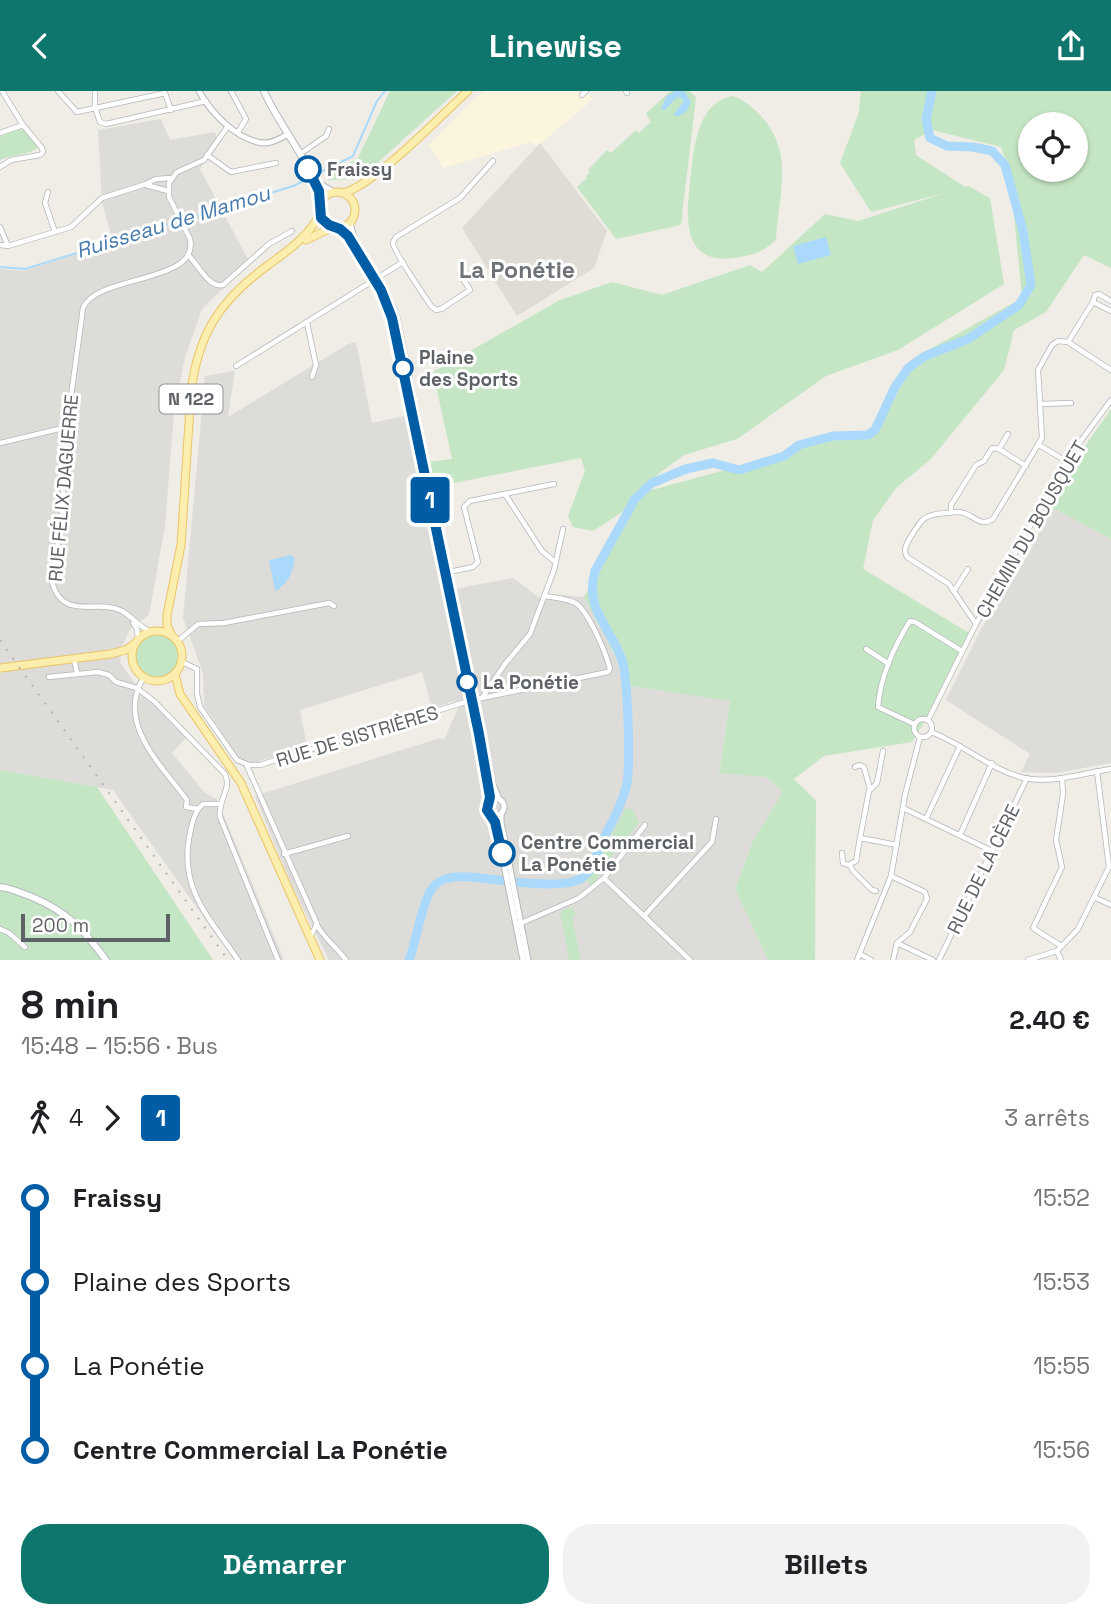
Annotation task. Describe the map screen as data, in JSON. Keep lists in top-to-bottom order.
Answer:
{
  "streets": {
    "main road": ["N 122"],
    "street": [
      "RUE FÉLIX DAGUERRE",
      "CHEMIN DU BOUSQUET",
      "RUE DE SISTRIÈRES",
      "RUE DE LA CÈRE"
    ]
  },
  "crossings": [
    ["N 122", "RUE FÉLIX DAGUERRE"]
  ],
  "districts": ["La Ponétie"],
  "water": ["Ruisseau de Mamou"],
  "places": [
    "Fraissy",
    "Plaine des Sports",
    "La Ponétie",
    "Centre Commercial La Ponétie"
  ],
  "lines": ["bus line 1"],
  "scale_bar": "200 m",
  "page": {
    "header": "Linewise",
    "on_map": "1",
    "scale": "200 m",
    "heading": ["8 min", "15:48 – 15:56 · Bus", "2.40 €"],
    "legs": ["4", "1", "3 arrêts"],
    "list": [
      {
        "name": "Fraissy",
        "value": "15:52"
      },
      {
        "name": "Plaine des Sports",
        "value": "15:53"
      },
      {
        "name": "La Ponétie",
        "value": "15:55"
      },
      {
        "name": "Centre Commercial La Ponétie",
        "value": "15:56"
      }
    ],
    "buttons": ["Démarrer", "Billets"]
  }
}
